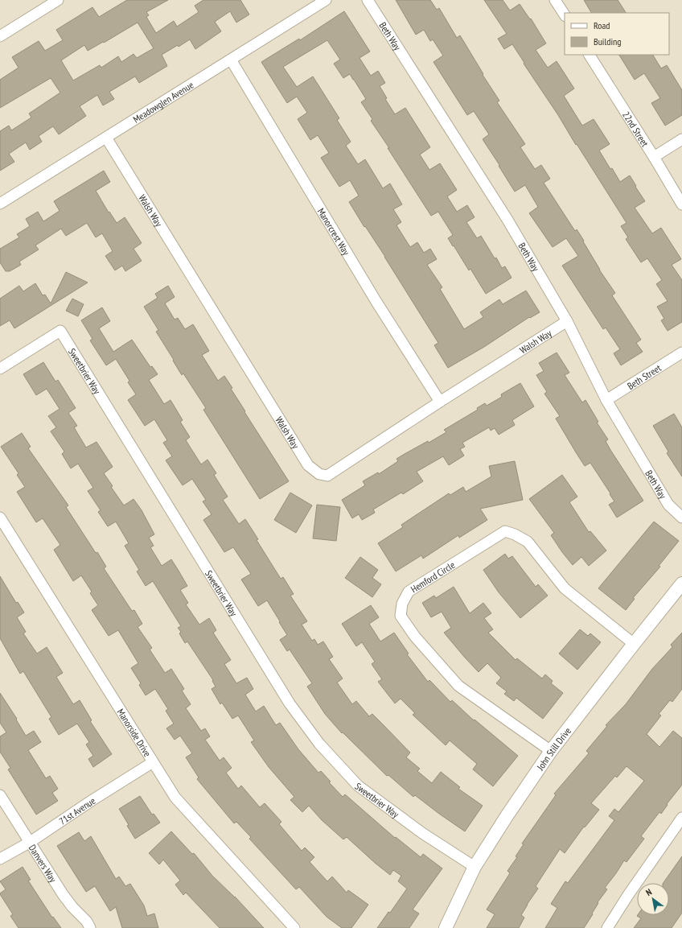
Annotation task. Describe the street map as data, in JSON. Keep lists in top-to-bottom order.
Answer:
{
  "streets": {
    "street": [
      "Beth Way",
      "Meadowglen Avenue",
      "22nd Street",
      "Walsh Way",
      "Manorcrest Way",
      "Sweetbrier Way",
      "Beth Street",
      "Hemford Circle",
      "Manorside Drive",
      "John Still Drive",
      "71st Avenue",
      "Danvers Way"
    ]
  },
  "crossings": [
    ["Beth Way", "Walsh Way"],
    ["Beth Way", "Beth Street"],
    ["Meadowglen Avenue", "Walsh Way"],
    ["Meadowglen Avenue", "Manorcrest Way"],
    ["Walsh Way", "Manorcrest Way"],
    ["Sweetbrier Way", "John Still Drive"],
    ["Hemford Circle", "John Still Drive"],
    ["Manorside Drive", "71st Avenue"],
    ["71st Avenue", "Danvers Way"]
  ],
  "legend": ["Road", "Building"],
  "north": "top left"
}
